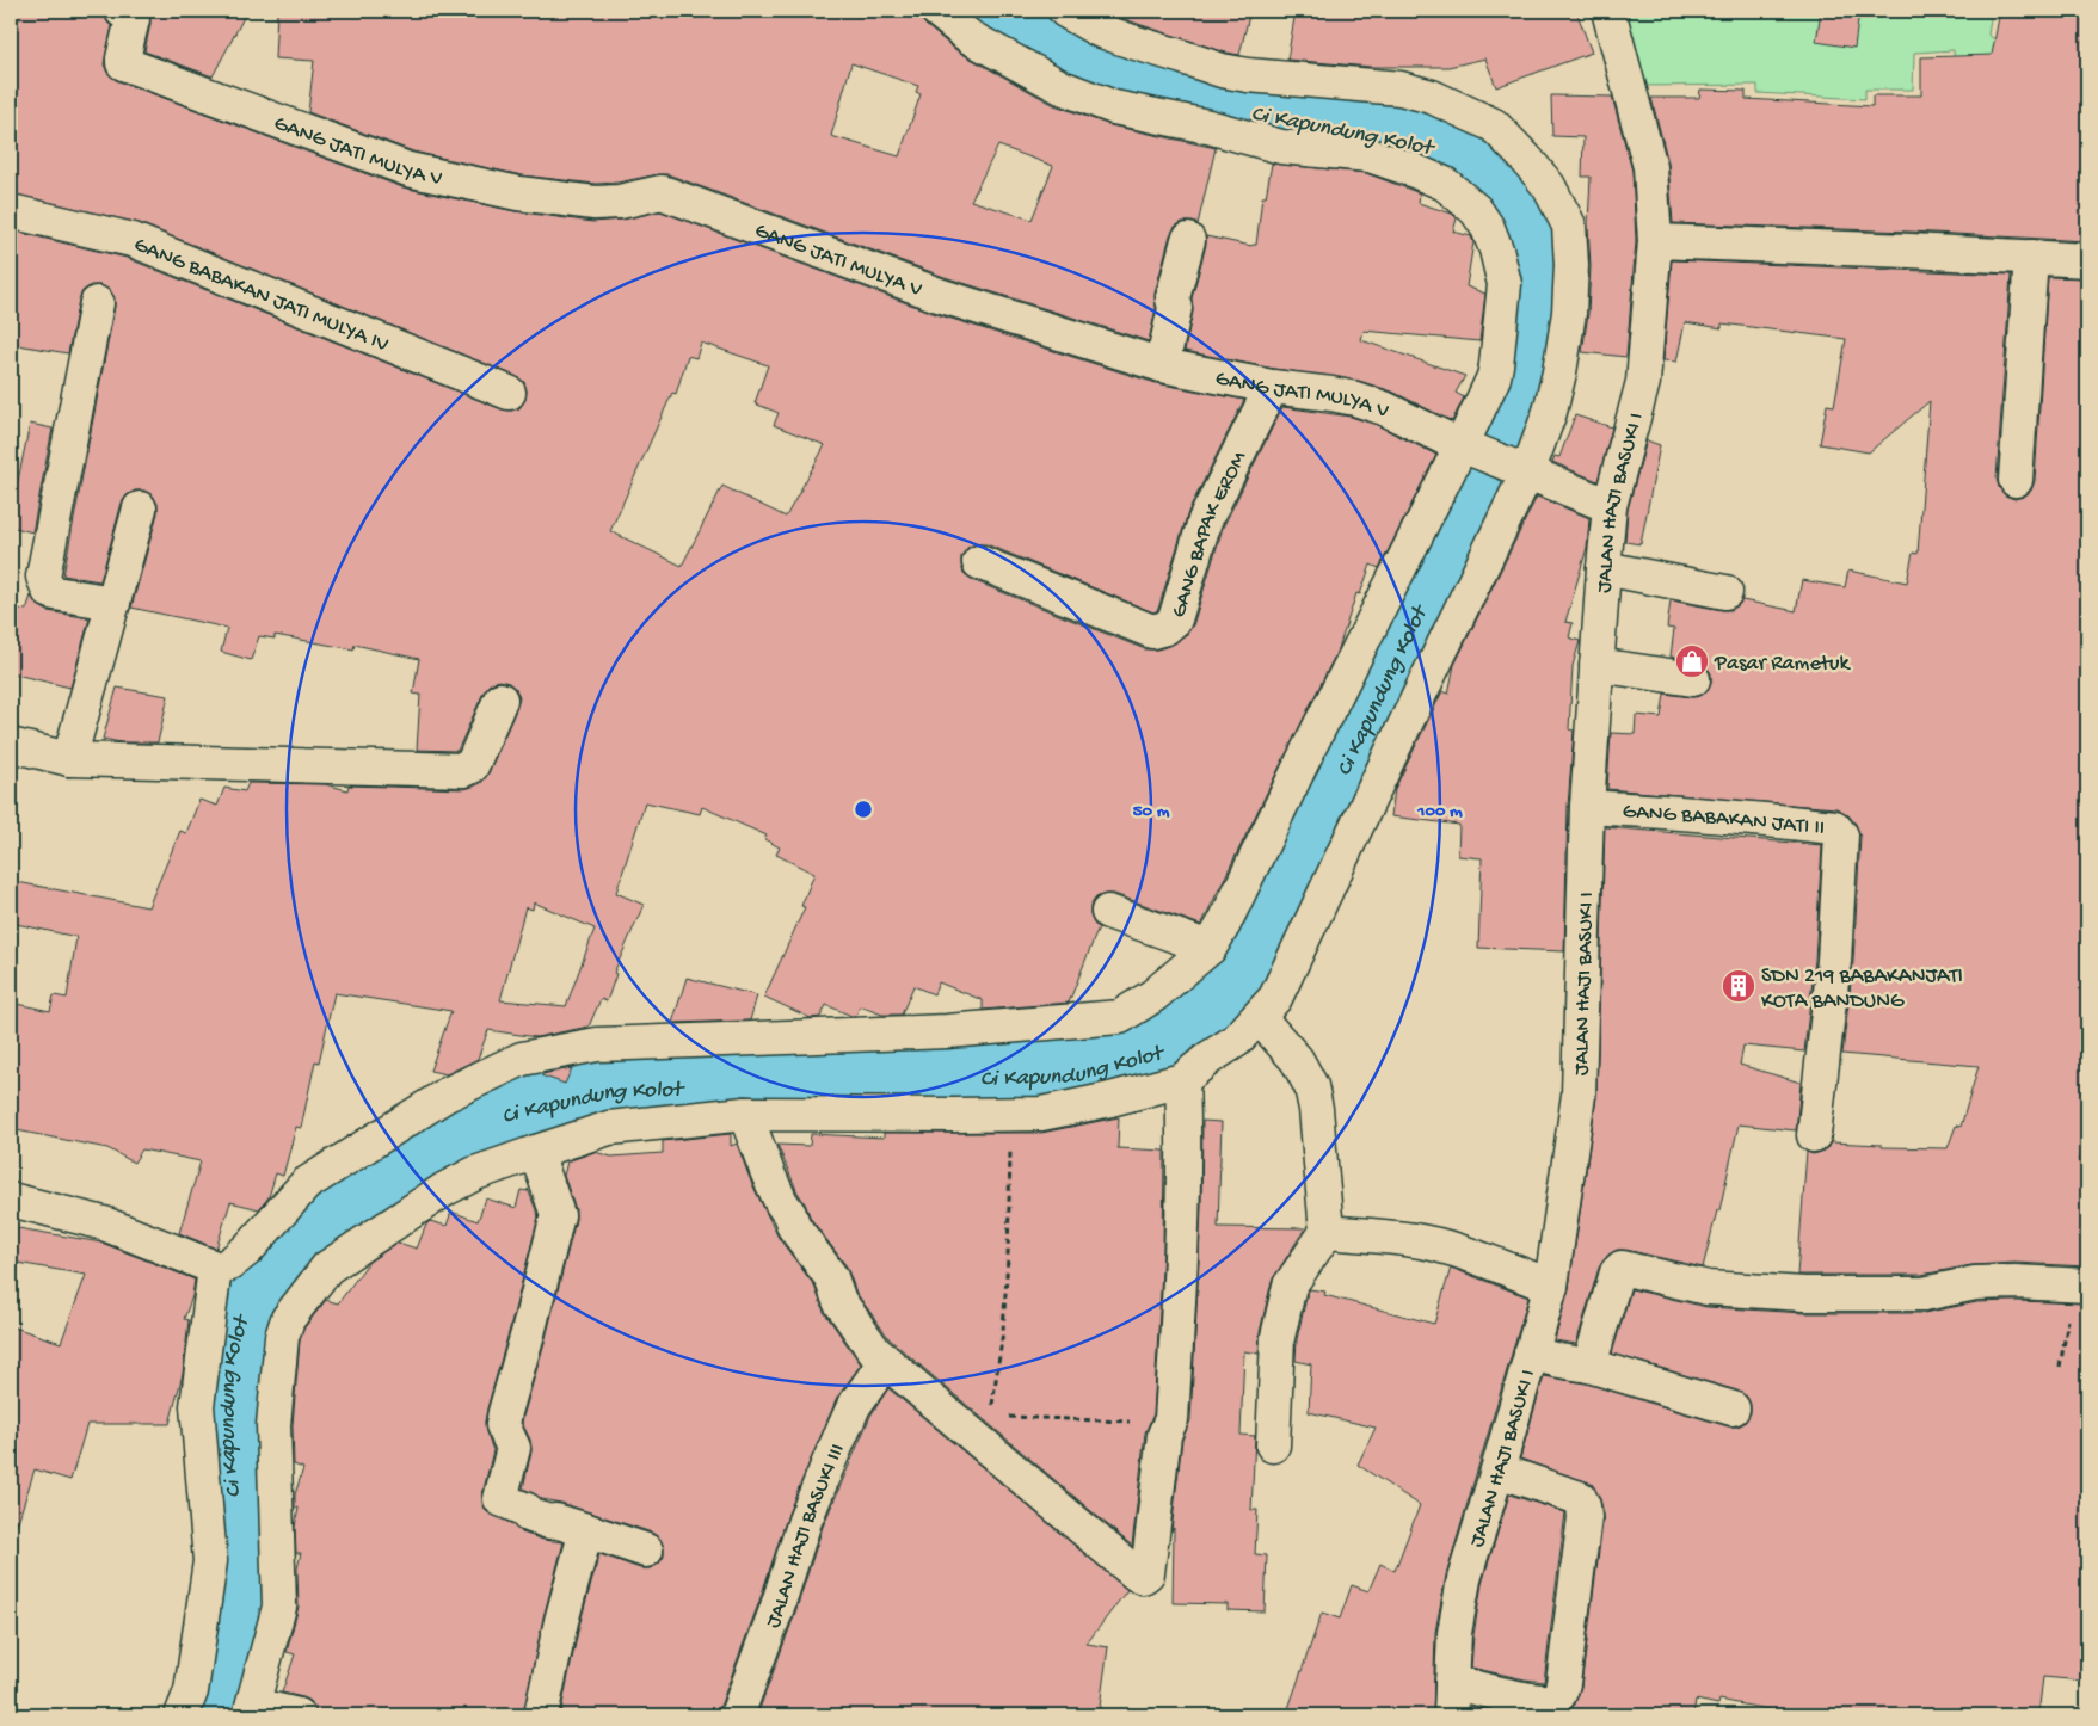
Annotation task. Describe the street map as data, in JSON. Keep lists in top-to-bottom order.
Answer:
{
  "streets": {
    "street": [
      "GANG JATI MULYA V",
      "GANG BABAKAN JATI MULYA IV",
      "JALAN HAJI BASUKI I",
      "GANG BAPAK EROM",
      "GANG BABAKAN JATI II",
      "JALAN HAJI BASUKI III"
    ]
  },
  "crossings": [
    ["GANG JATI MULYA V", "JALAN HAJI BASUKI I"],
    ["GANG JATI MULYA V", "GANG BAPAK EROM"],
    ["JALAN HAJI BASUKI I", "GANG BABAKAN JATI II"]
  ],
  "water": ["Ci Kapundung Kolot"],
  "places": {
    "shop": ["Pasar Rametuk"],
    "building": ["SDN 219 BABAKANJATI KOTA BANDUNG"]
  },
  "rings": ["50 m", "100 m"]
}
